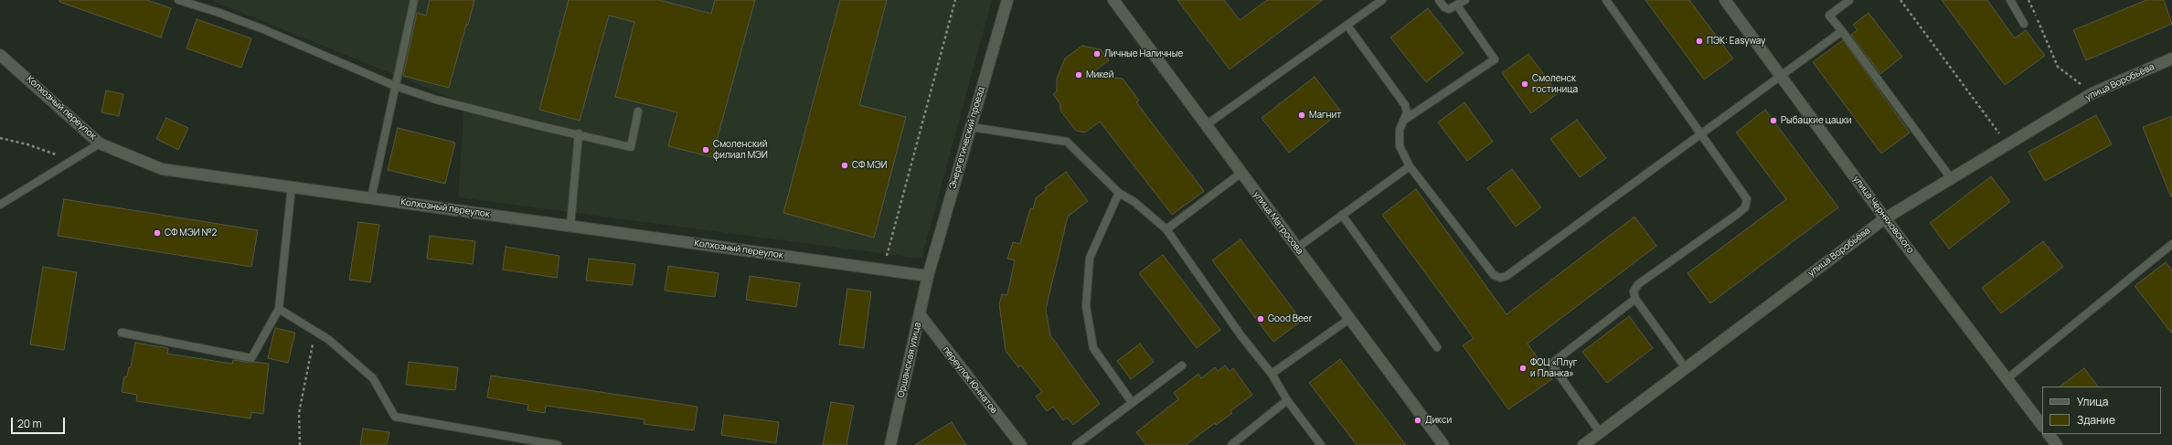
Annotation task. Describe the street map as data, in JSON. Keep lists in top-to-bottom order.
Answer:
{
  "streets": {
    "street": [
      "улица Воробьёва",
      "Колхозный переулок",
      "Энергетический проезд",
      "улица Черняховского",
      "улица Матросова",
      "Оршанская улица",
      "переулок Юннатов"
    ]
  },
  "crossings": [
    ["улица Воробьёва", "улица Черняховского"],
    ["Колхозный переулок", "Энергетический проезд"],
    ["Колхозный переулок", "Оршанская улица"],
    ["Энергетический проезд", "Оршанская улица"],
    ["Оршанская улица", "переулок Юннатов"]
  ],
  "places": [
    "ПЭК: Easyway",
    "Личные Наличные",
    "Микей",
    "Смоленск гостиница",
    "Магнит",
    "Рыбацкие цацки",
    "Смоленский филиал МЭИ",
    "СФ МЭИ",
    "СФ МЭИ №2",
    "Good Beer",
    "ФОЦ «Плуг и Планка»",
    "Дикси"
  ],
  "legend": ["Улица", "Здание"],
  "scale_bar": "20 m"
}
